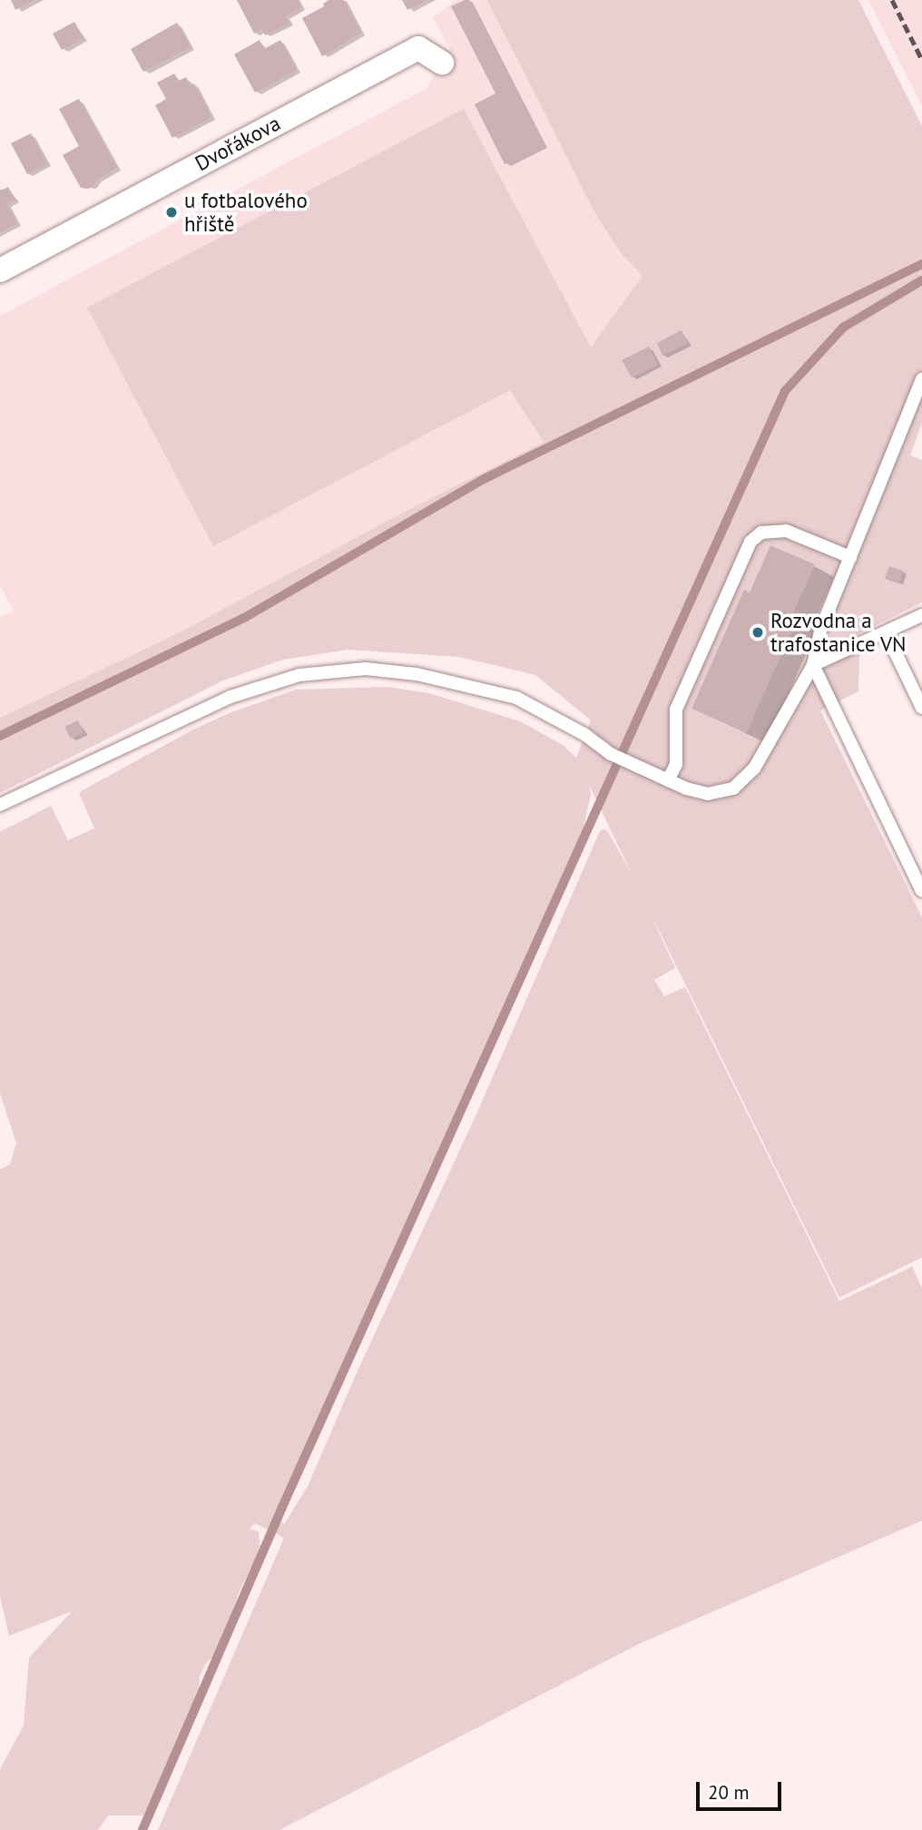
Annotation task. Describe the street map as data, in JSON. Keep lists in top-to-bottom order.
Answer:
{
  "streets": {
    "street": ["Dvořákova"]
  },
  "places": ["u fotbalového hřiště", "Rozvodna a trafostanice VN"],
  "scale_bar": "20 m"
}
